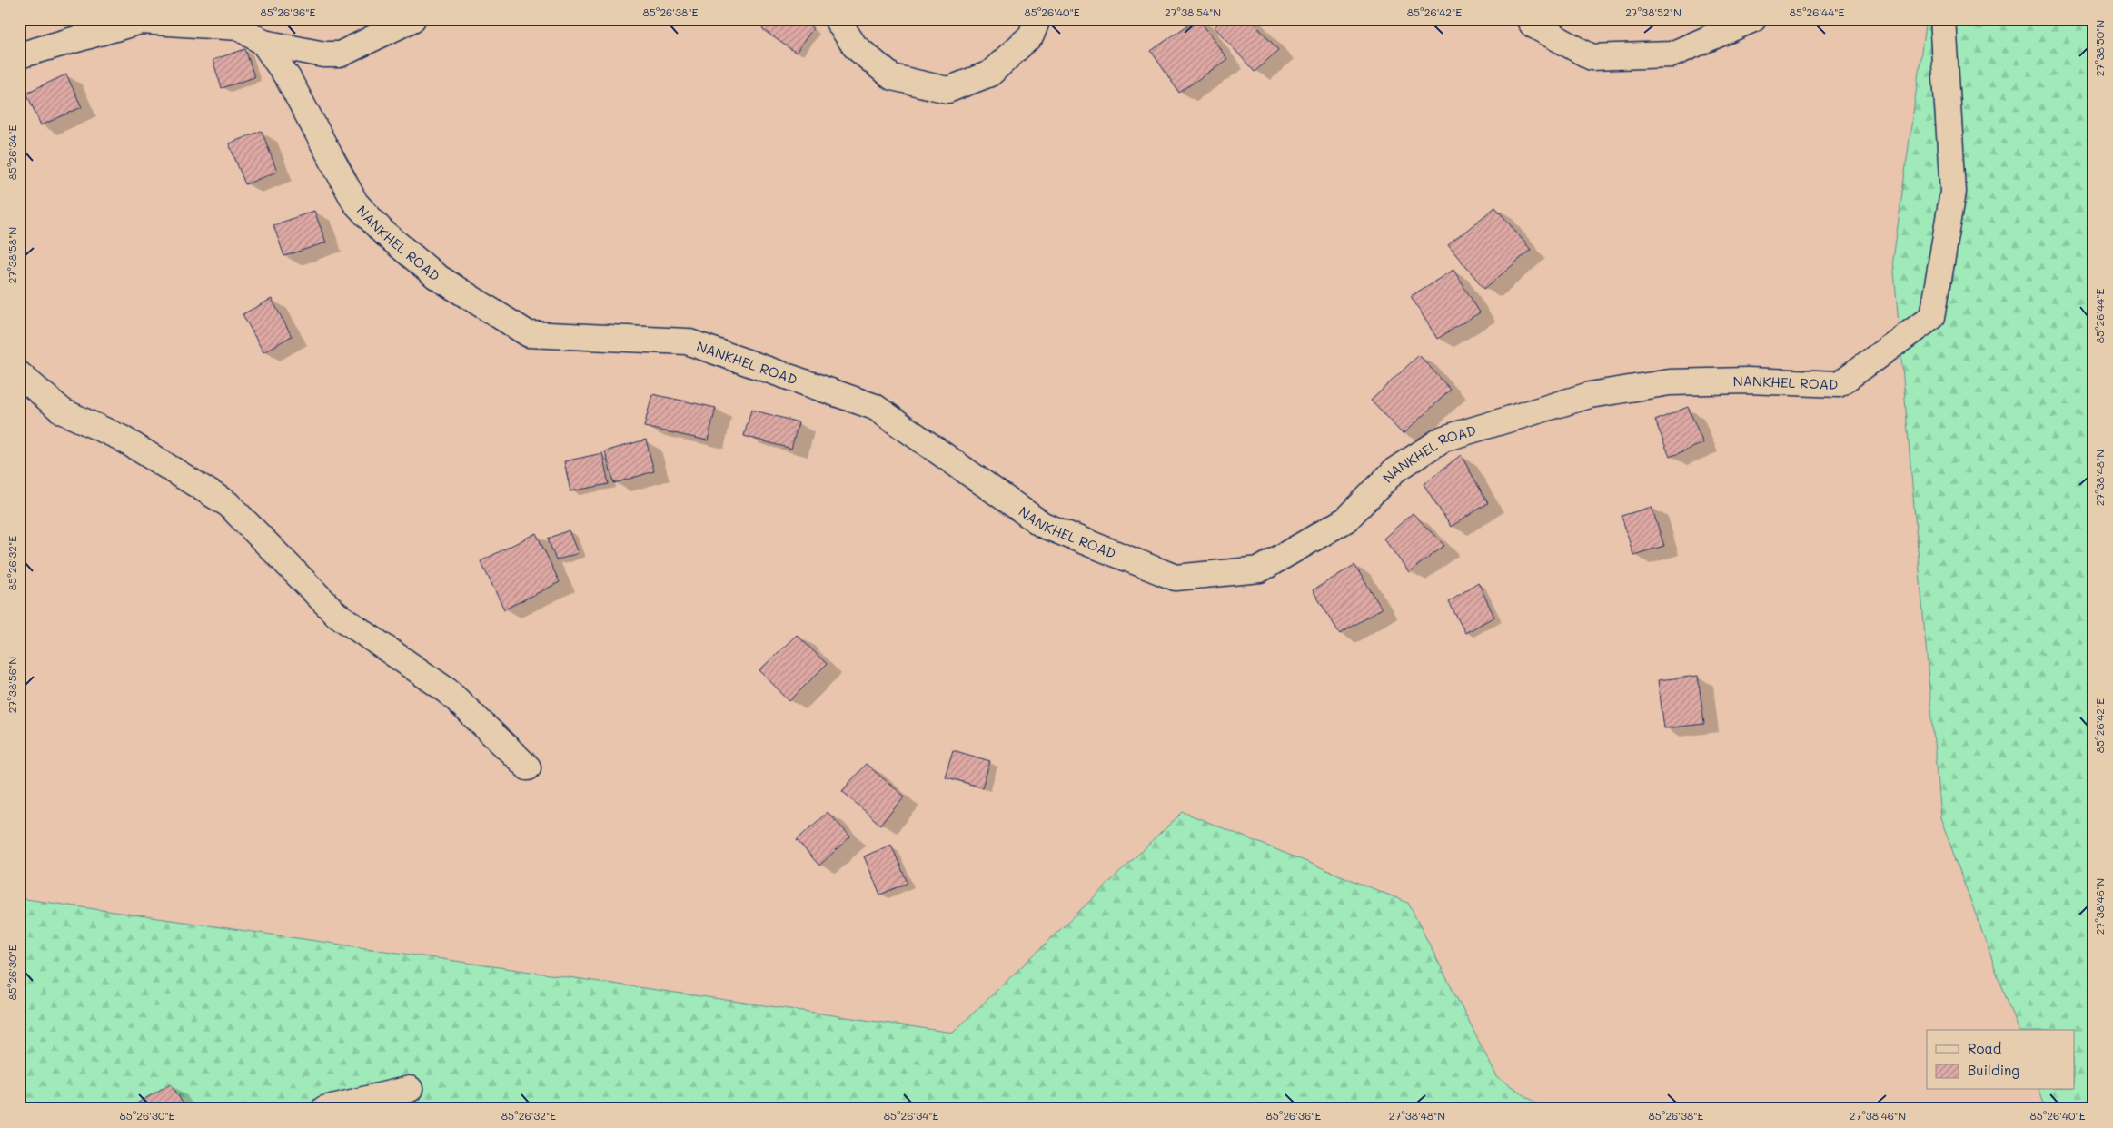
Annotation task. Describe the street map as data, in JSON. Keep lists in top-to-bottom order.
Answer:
{
  "streets": {
    "street": ["NANKHEL ROAD"]
  },
  "legend": ["Road", "Building"],
  "coordinates": [
    "85°26'36\"E",
    "85°26'38\"E",
    "85°26'40\"E",
    "27°38'54\"N",
    "85°26'42\"E",
    "27°38'52\"N",
    "85°26'44\"E",
    "27°38'50\"N",
    "85°26'34\"E",
    "27°38'58\"N",
    "27°38'48\"N",
    "85°26'32\"E",
    "27°38'56\"N",
    "27°38'46\"N",
    "85°26'30\"E"
  ]
}
